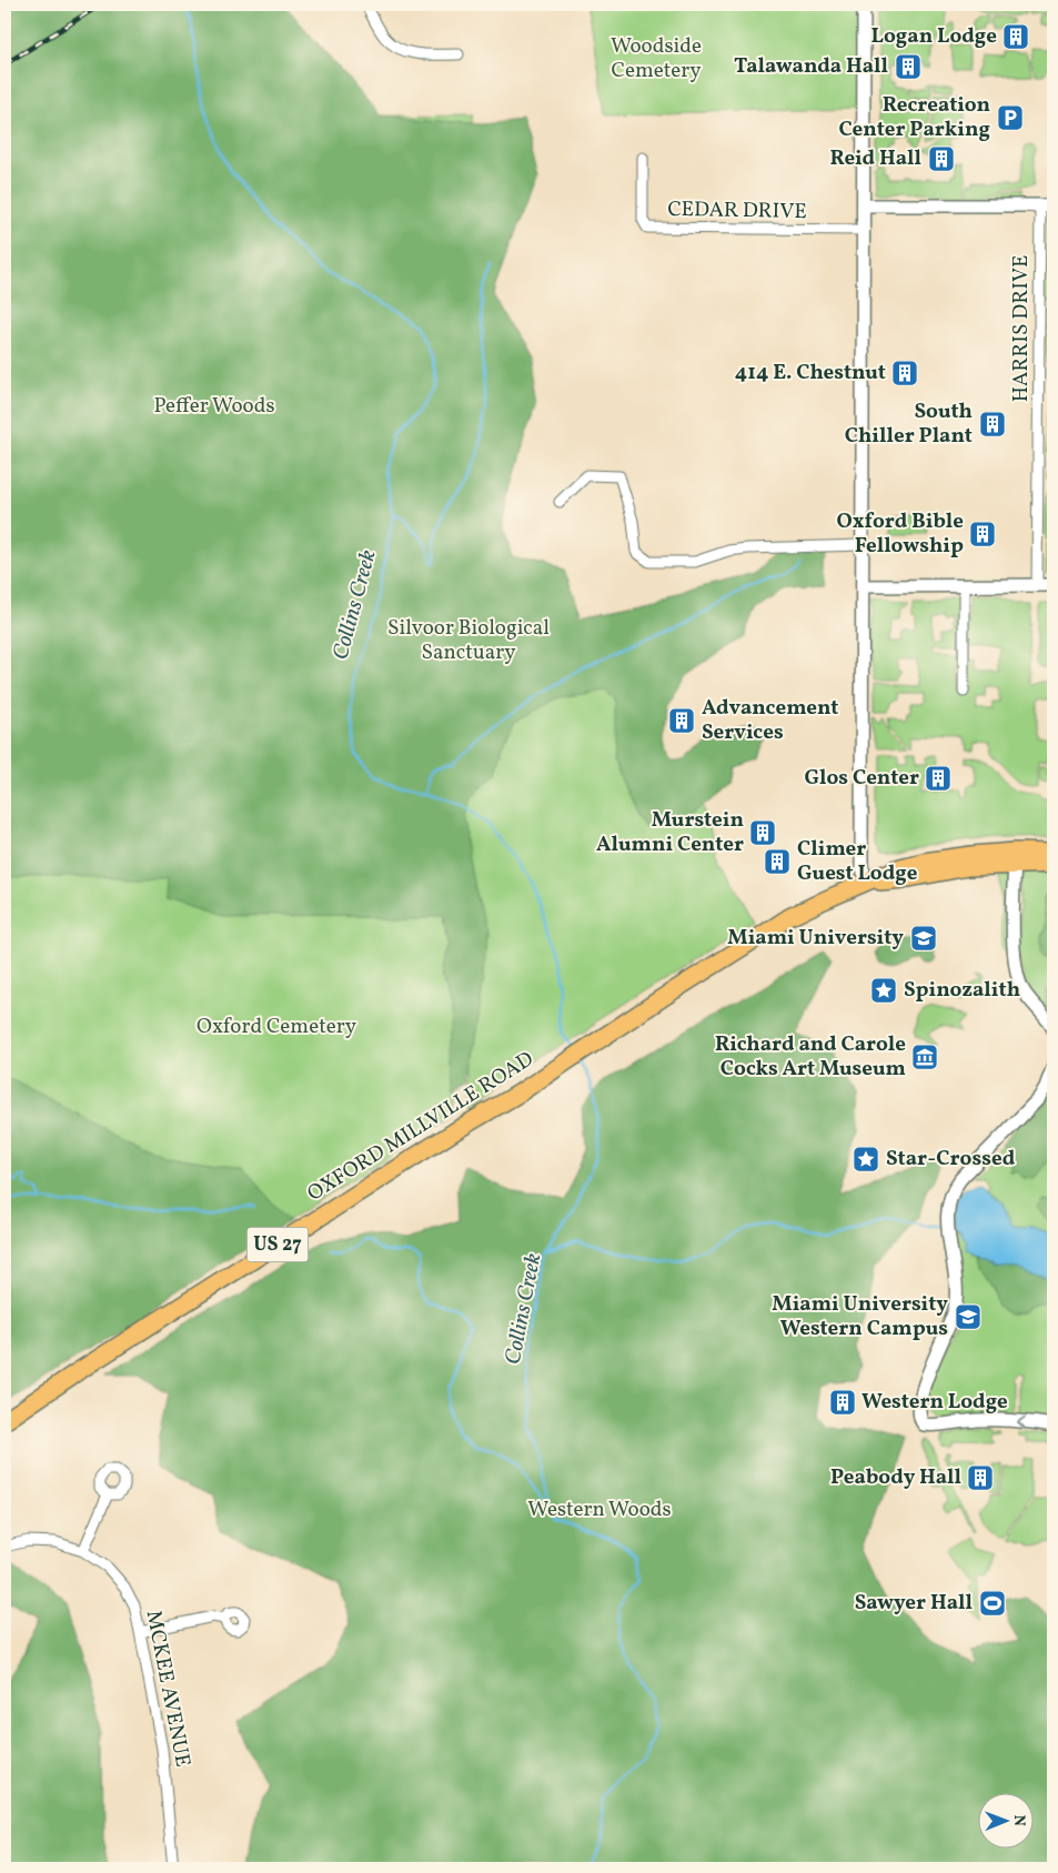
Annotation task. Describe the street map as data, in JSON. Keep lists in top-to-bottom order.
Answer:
{
  "streets": {
    "highway": ["OXFORD MILLVILLE ROAD", "US 27"],
    "street": ["CEDAR DRIVE", "HARRIS DRIVE", "MCKEE AVENUE"]
  },
  "crossings": [
    ["OXFORD MILLVILLE ROAD", "US 27"]
  ],
  "water": ["Collins Creek"],
  "parks": [
    "Woodside Cemetery",
    "Peffer Woods",
    "Silvoor Biological Sanctuary",
    "Oxford Cemetery",
    "Western Woods"
  ],
  "places": {
    "building": [
      "Logan Lodge",
      "Talawanda Hall",
      "Reid Hall",
      "414 E. Chestnut",
      "South Chiller Plant",
      "Oxford Bible Fellowship",
      "Advancement Services",
      "Glos Center",
      "Murstein Alumni Center",
      "Climer Guest Lodge",
      "Western Lodge",
      "Peabody Hall"
    ],
    "parking": ["Recreation Center Parking"],
    "school or university": ["Miami University", "Miami University Western Campus"],
    "place": ["Spinozalith", "Star-Crossed"],
    "museum": ["Richard and Carole Cocks Art Museum"],
    "sports": ["Sawyer Hall"]
  },
  "north": "right"
}
